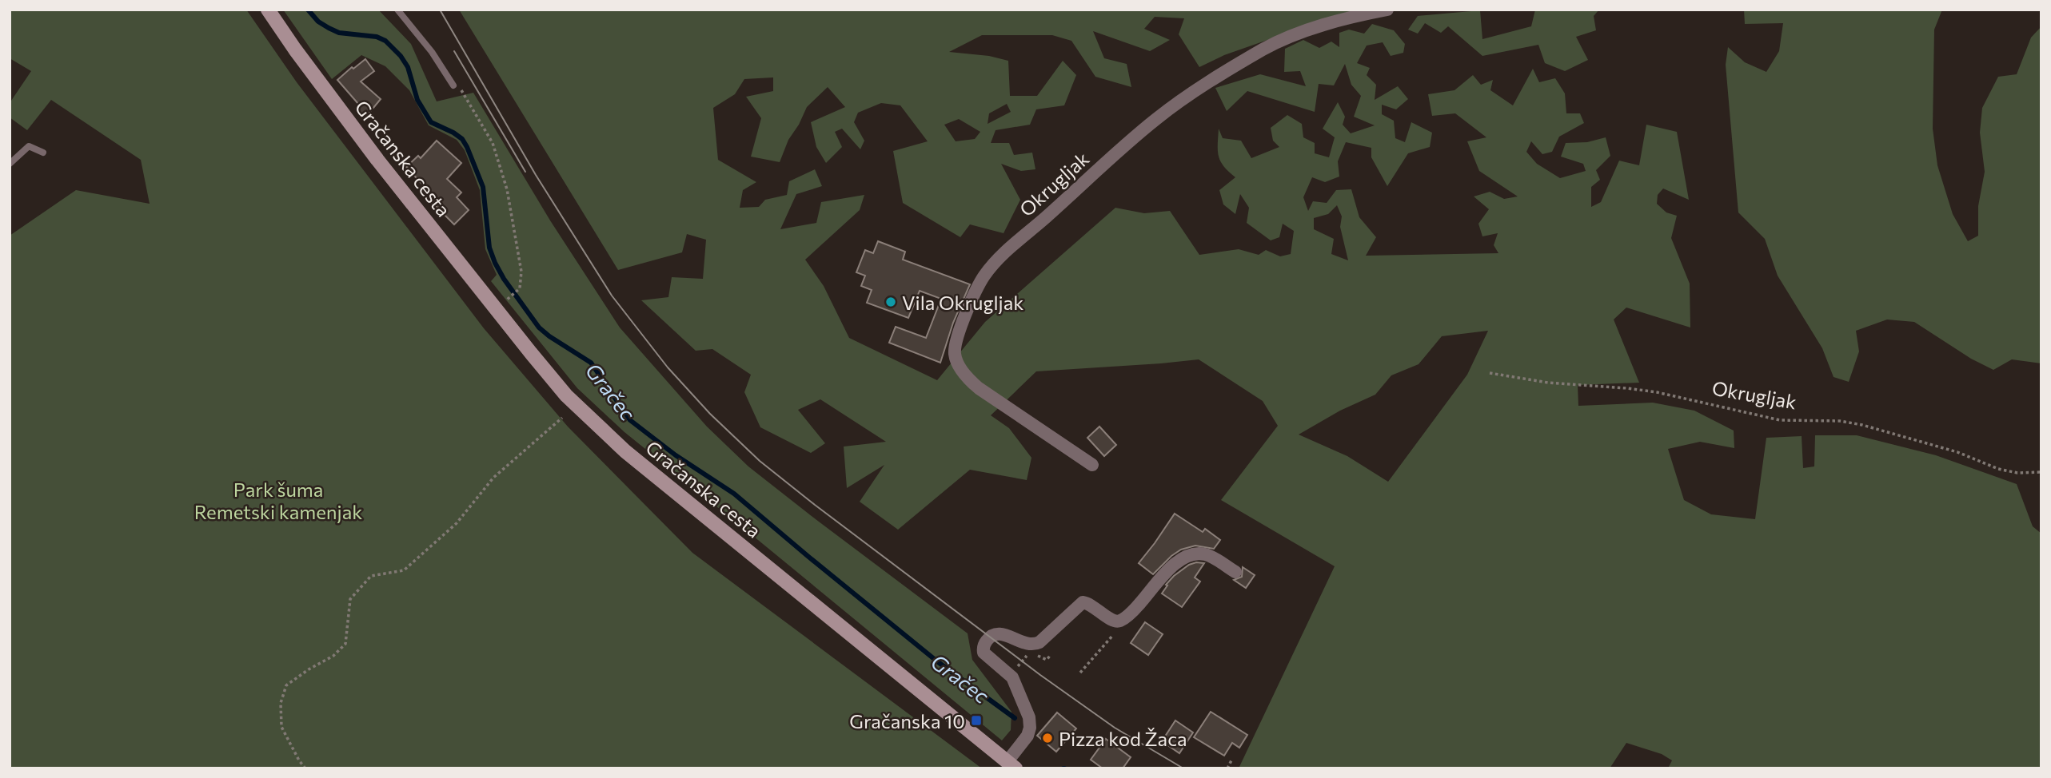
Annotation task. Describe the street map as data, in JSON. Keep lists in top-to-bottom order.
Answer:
{
  "streets": {
    "main road": ["Gračanska cesta"],
    "street": ["Okrugljak"]
  },
  "water": ["Gračec"],
  "parks": ["Park šuma Remetski kamenjak"],
  "places": {
    "other": ["Vila Okrugljak", "Pizza kod Žaca"],
    "transit": ["Gračanska 10"]
  }
}
